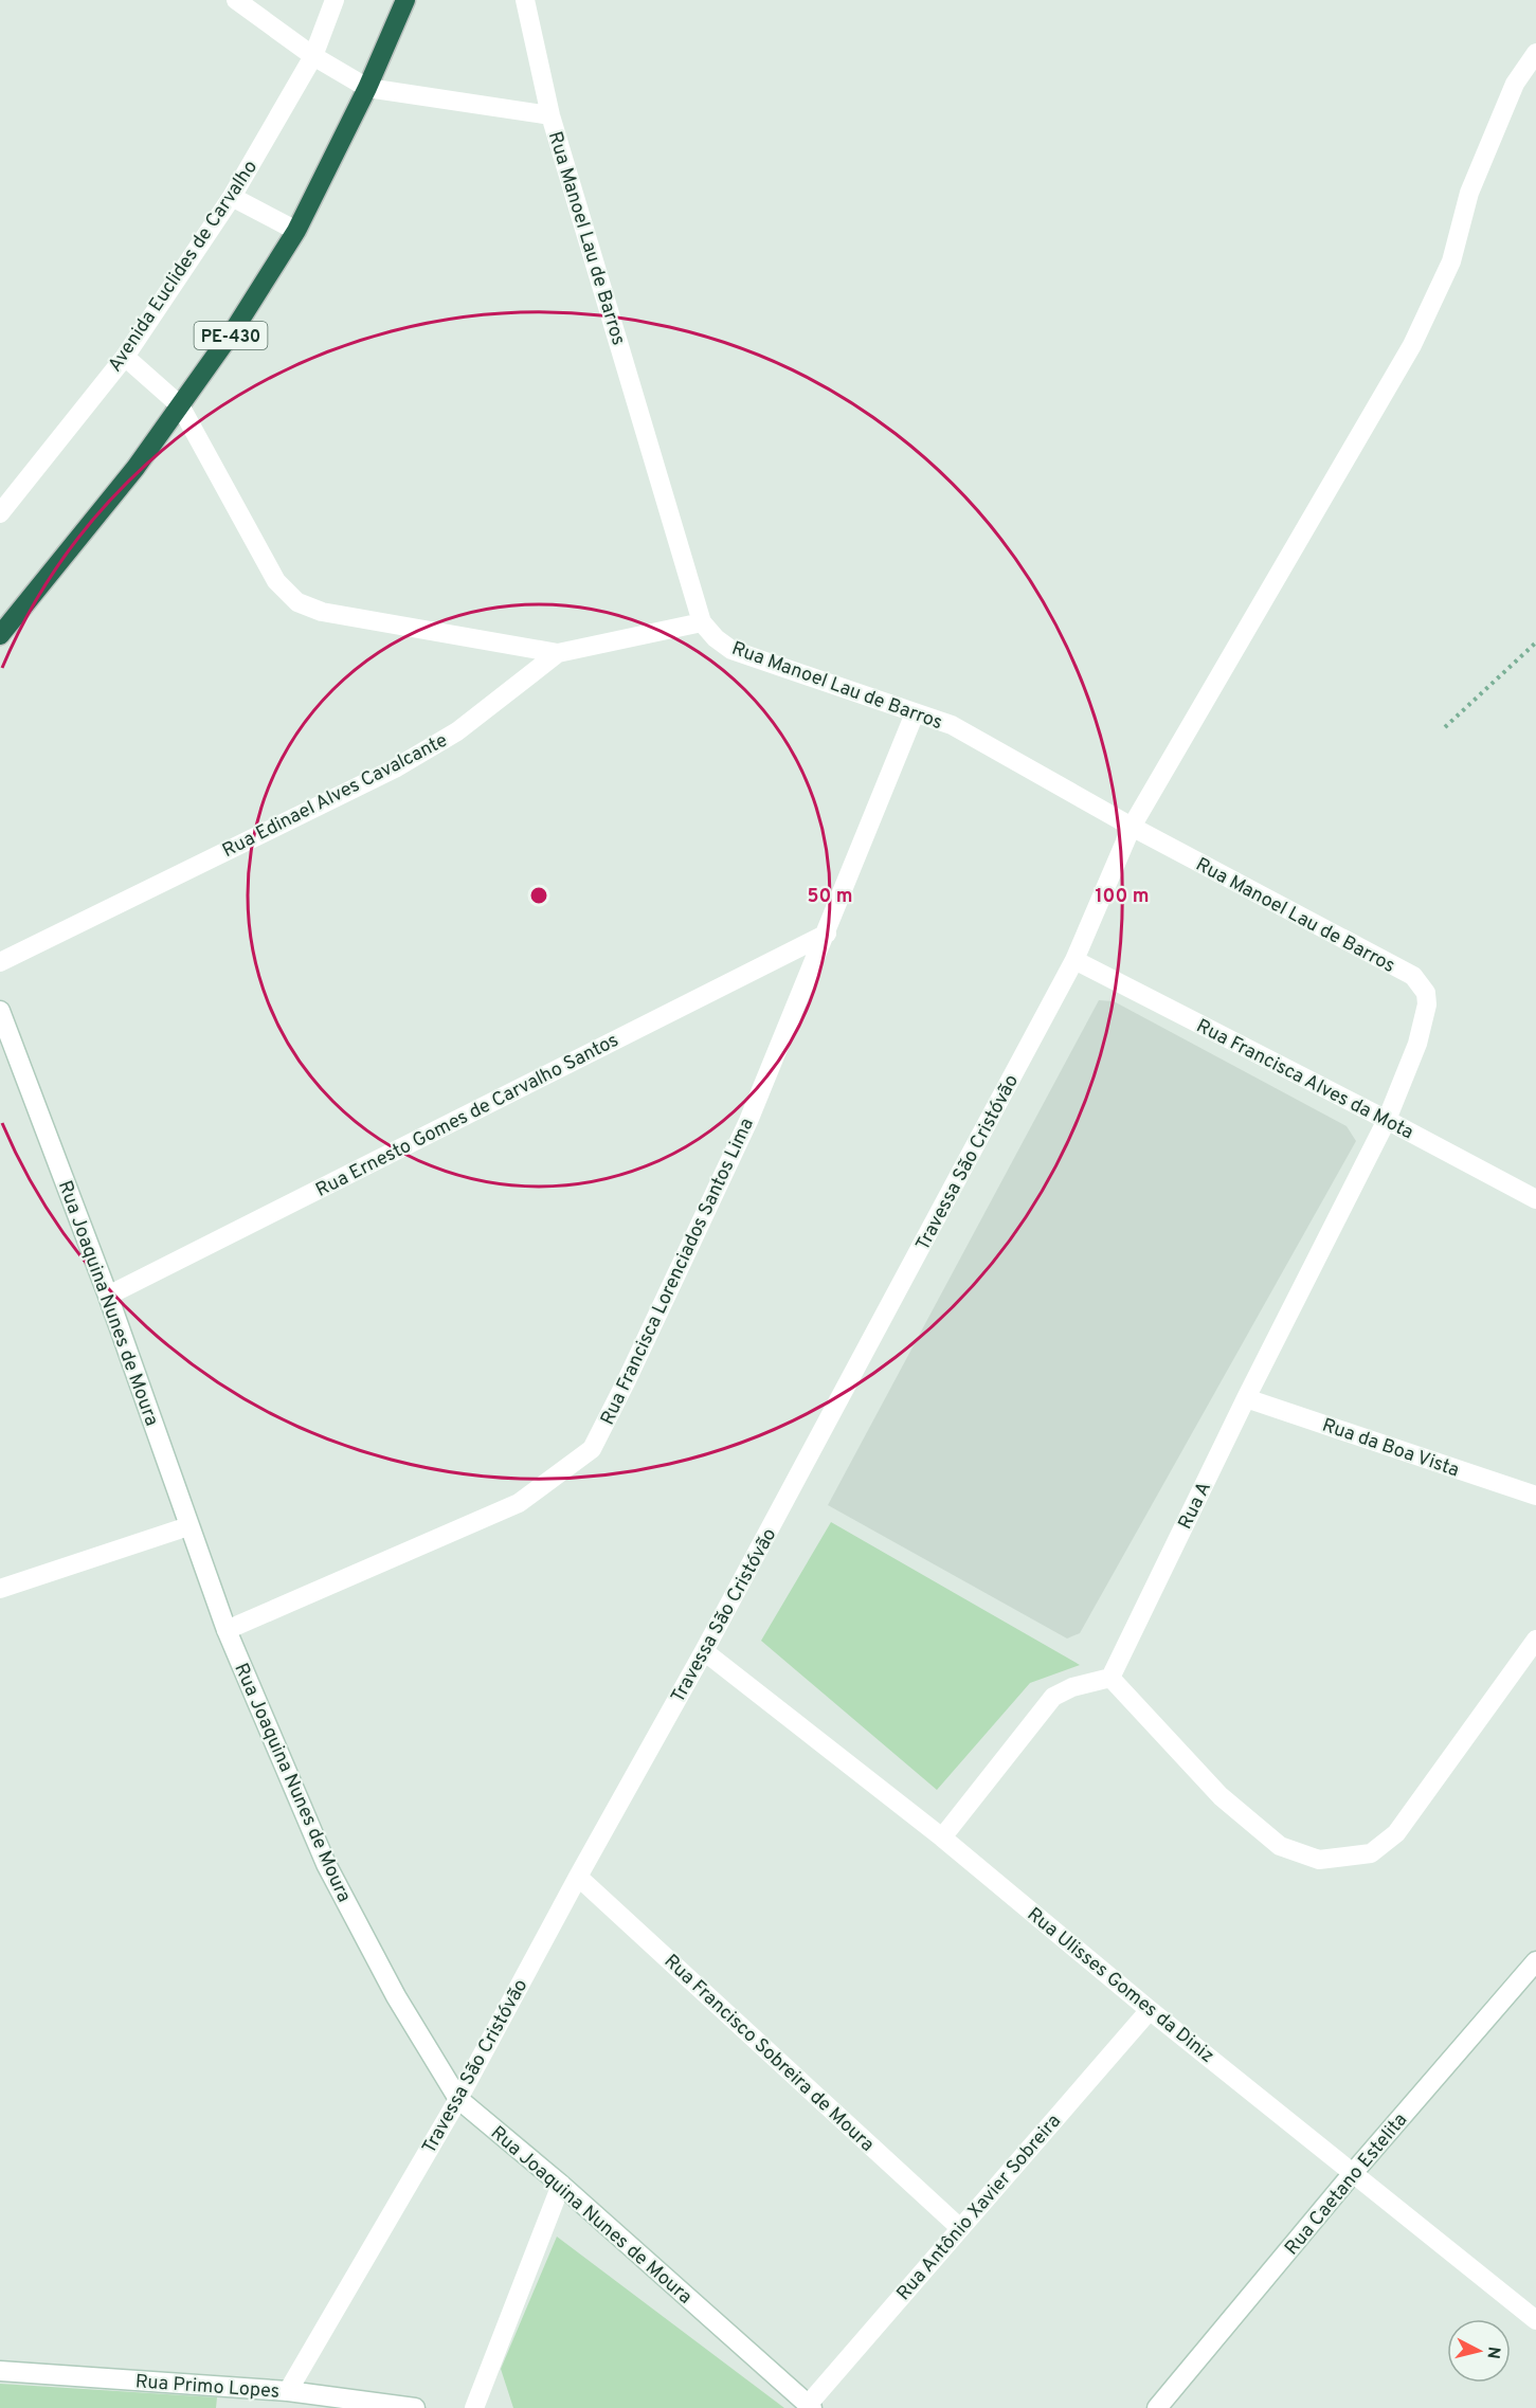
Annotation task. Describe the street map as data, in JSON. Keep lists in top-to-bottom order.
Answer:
{
  "streets": {
    "highway": ["PE-430"],
    "street": [
      "Rua Manoel Lau de Barros",
      "Avenida Euclides de Carvalho",
      "Rua Edinael Alves Cavalcante",
      "Rua Francisca Alves da Mota",
      "Rua Ernesto Gomes de Carvalho Santos",
      "Travessa São Cristóvão",
      "Rua Francisca Lorenciados Santos Lima",
      "Rua Joaquina Nunes de Moura",
      "Rua da Boa Vista",
      "Rua A",
      "Rua Ulisses Gomes da Diniz",
      "Rua Francisco Sobreira de Moura",
      "Rua Caetano Estelita",
      "Rua Antônio Xavier Sobreira",
      "Rua Primo Lopes"
    ]
  },
  "crossings": [
    ["Rua Manoel Lau de Barros", "Rua Edinael Alves Cavalcante"],
    ["Rua Manoel Lau de Barros", "Travessa São Cristóvão"],
    ["Rua Manoel Lau de Barros", "Rua Francisca Lorenciados Santos Lima"],
    ["Rua Manoel Lau de Barros", "Rua A"],
    ["Rua Francisca Alves da Mota", "Travessa São Cristóvão"],
    ["Rua Francisca Alves da Mota", "Rua A"],
    ["Rua Ernesto Gomes de Carvalho Santos", "Rua Francisca Lorenciados Santos Lima"],
    ["Rua Ernesto Gomes de Carvalho Santos", "Rua Joaquina Nunes de Moura"],
    ["Travessa São Cristóvão", "Rua Joaquina Nunes de Moura"],
    ["Travessa São Cristóvão", "Rua Ulisses Gomes da Diniz"],
    ["Travessa São Cristóvão", "Rua Francisco Sobreira de Moura"],
    ["Travessa São Cristóvão", "Rua Primo Lopes"],
    ["Rua Francisca Lorenciados Santos Lima", "Rua Joaquina Nunes de Moura"],
    ["Rua Joaquina Nunes de Moura", "Rua Antônio Xavier Sobreira"],
    ["Rua da Boa Vista", "Rua A"],
    ["Rua Ulisses Gomes da Diniz", "Rua Caetano Estelita"],
    ["Rua Ulisses Gomes da Diniz", "Rua Antônio Xavier Sobreira"],
    ["Rua Francisco Sobreira de Moura", "Rua Antônio Xavier Sobreira"]
  ],
  "north": "right",
  "rings": ["50 m", "100 m"]
}
